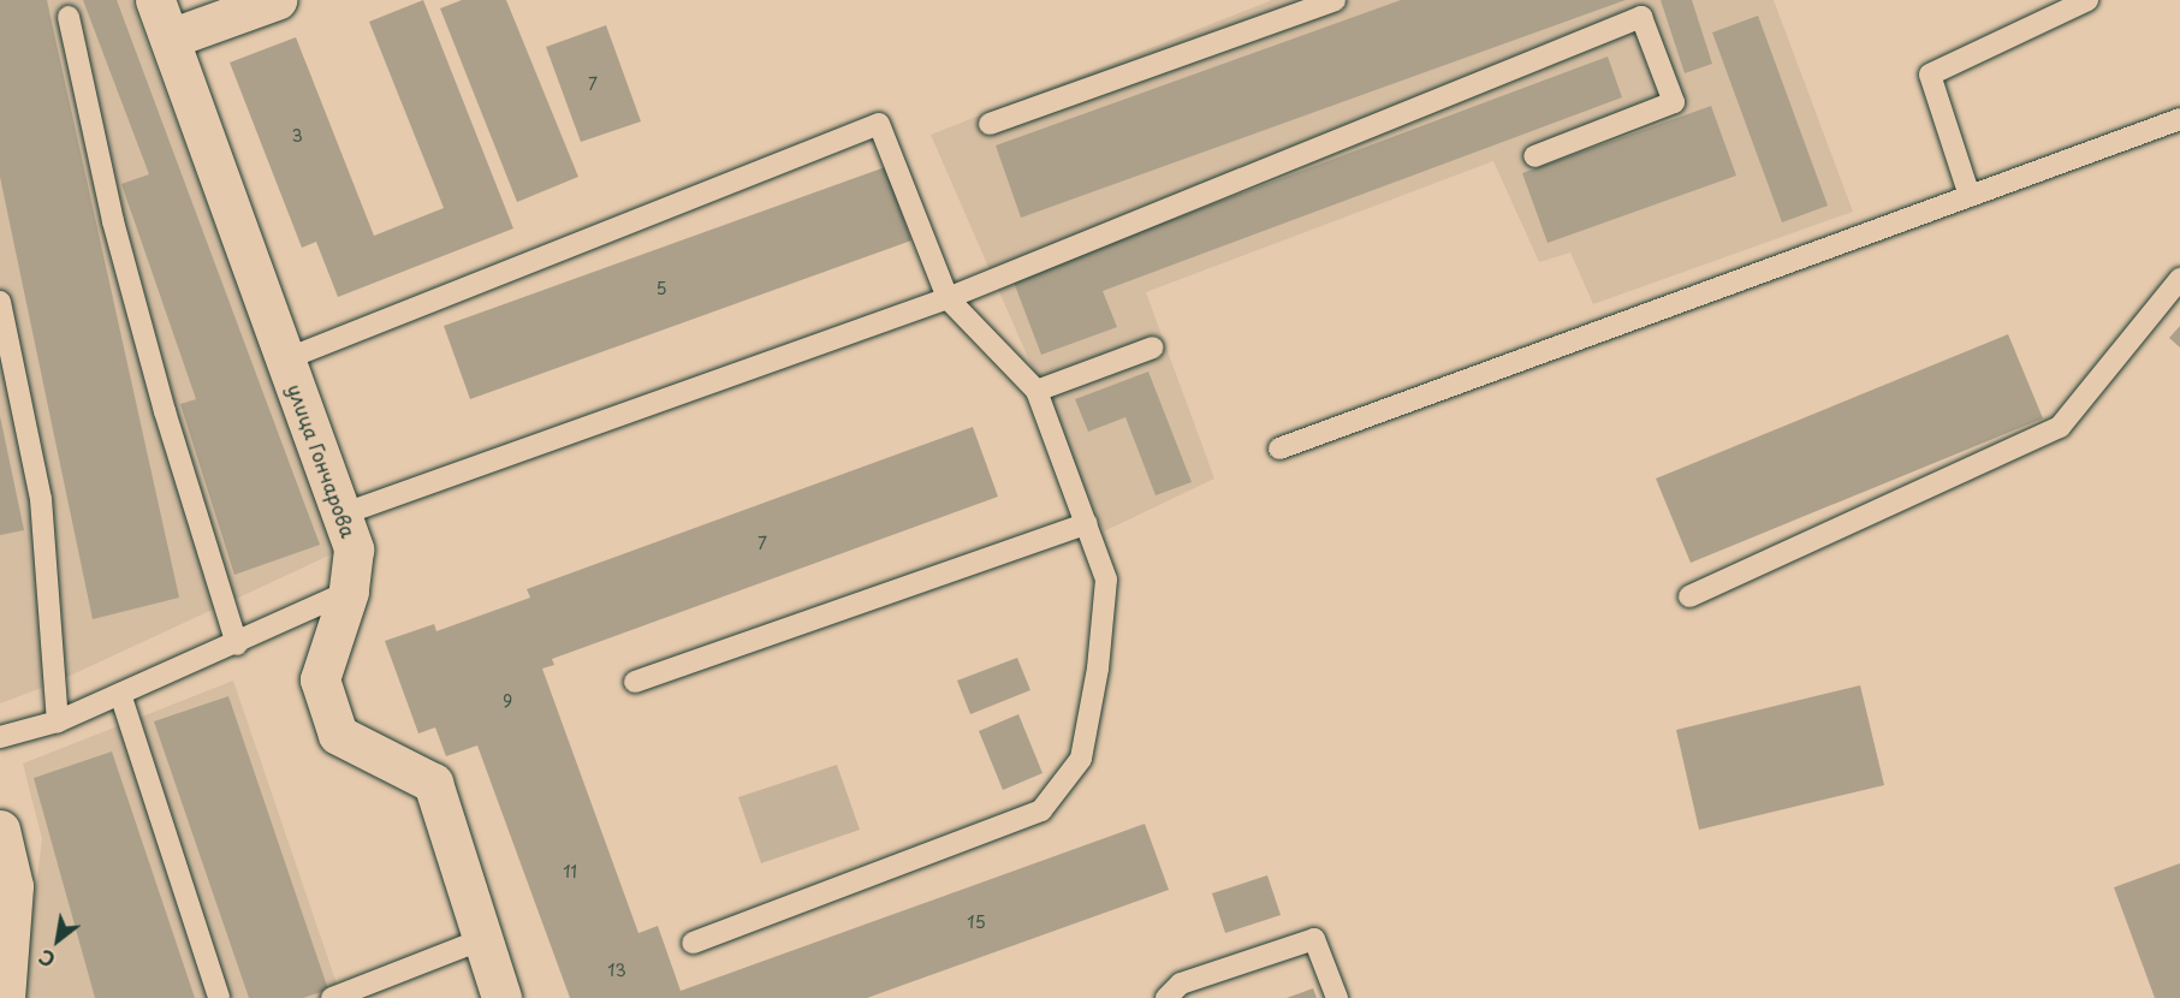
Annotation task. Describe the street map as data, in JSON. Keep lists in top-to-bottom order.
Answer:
{
  "streets": {
    "street": ["улица Гончарова"]
  },
  "house_numbers": [
    "7",
    "3",
    "5",
    "7",
    "9",
    "11",
    "15",
    "13"
  ],
  "north": "bottom left"
}
